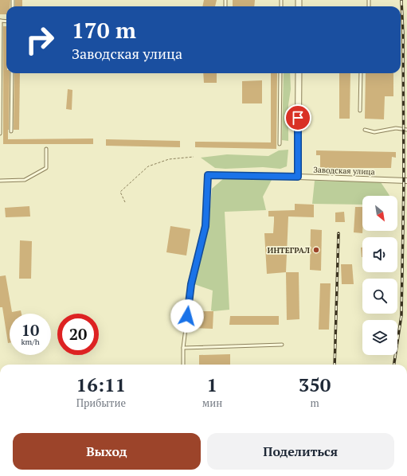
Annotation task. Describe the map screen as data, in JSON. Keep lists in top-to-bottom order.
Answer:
{
  "streets": {
    "street": ["Заводская улица"]
  },
  "places": ["ИНТЕГРАЛ"],
  "north": "bottom right",
  "page": {
    "turn": ["170 m", "Заводская улица"],
    "speed": "10 km/h",
    "limit": "20",
    "eta": [
      "16:11",
      "Прибытие",
      "1",
      "мин",
      "350",
      "m"
    ],
    "buttons": ["Выход", "Поделиться"]
  }
}
